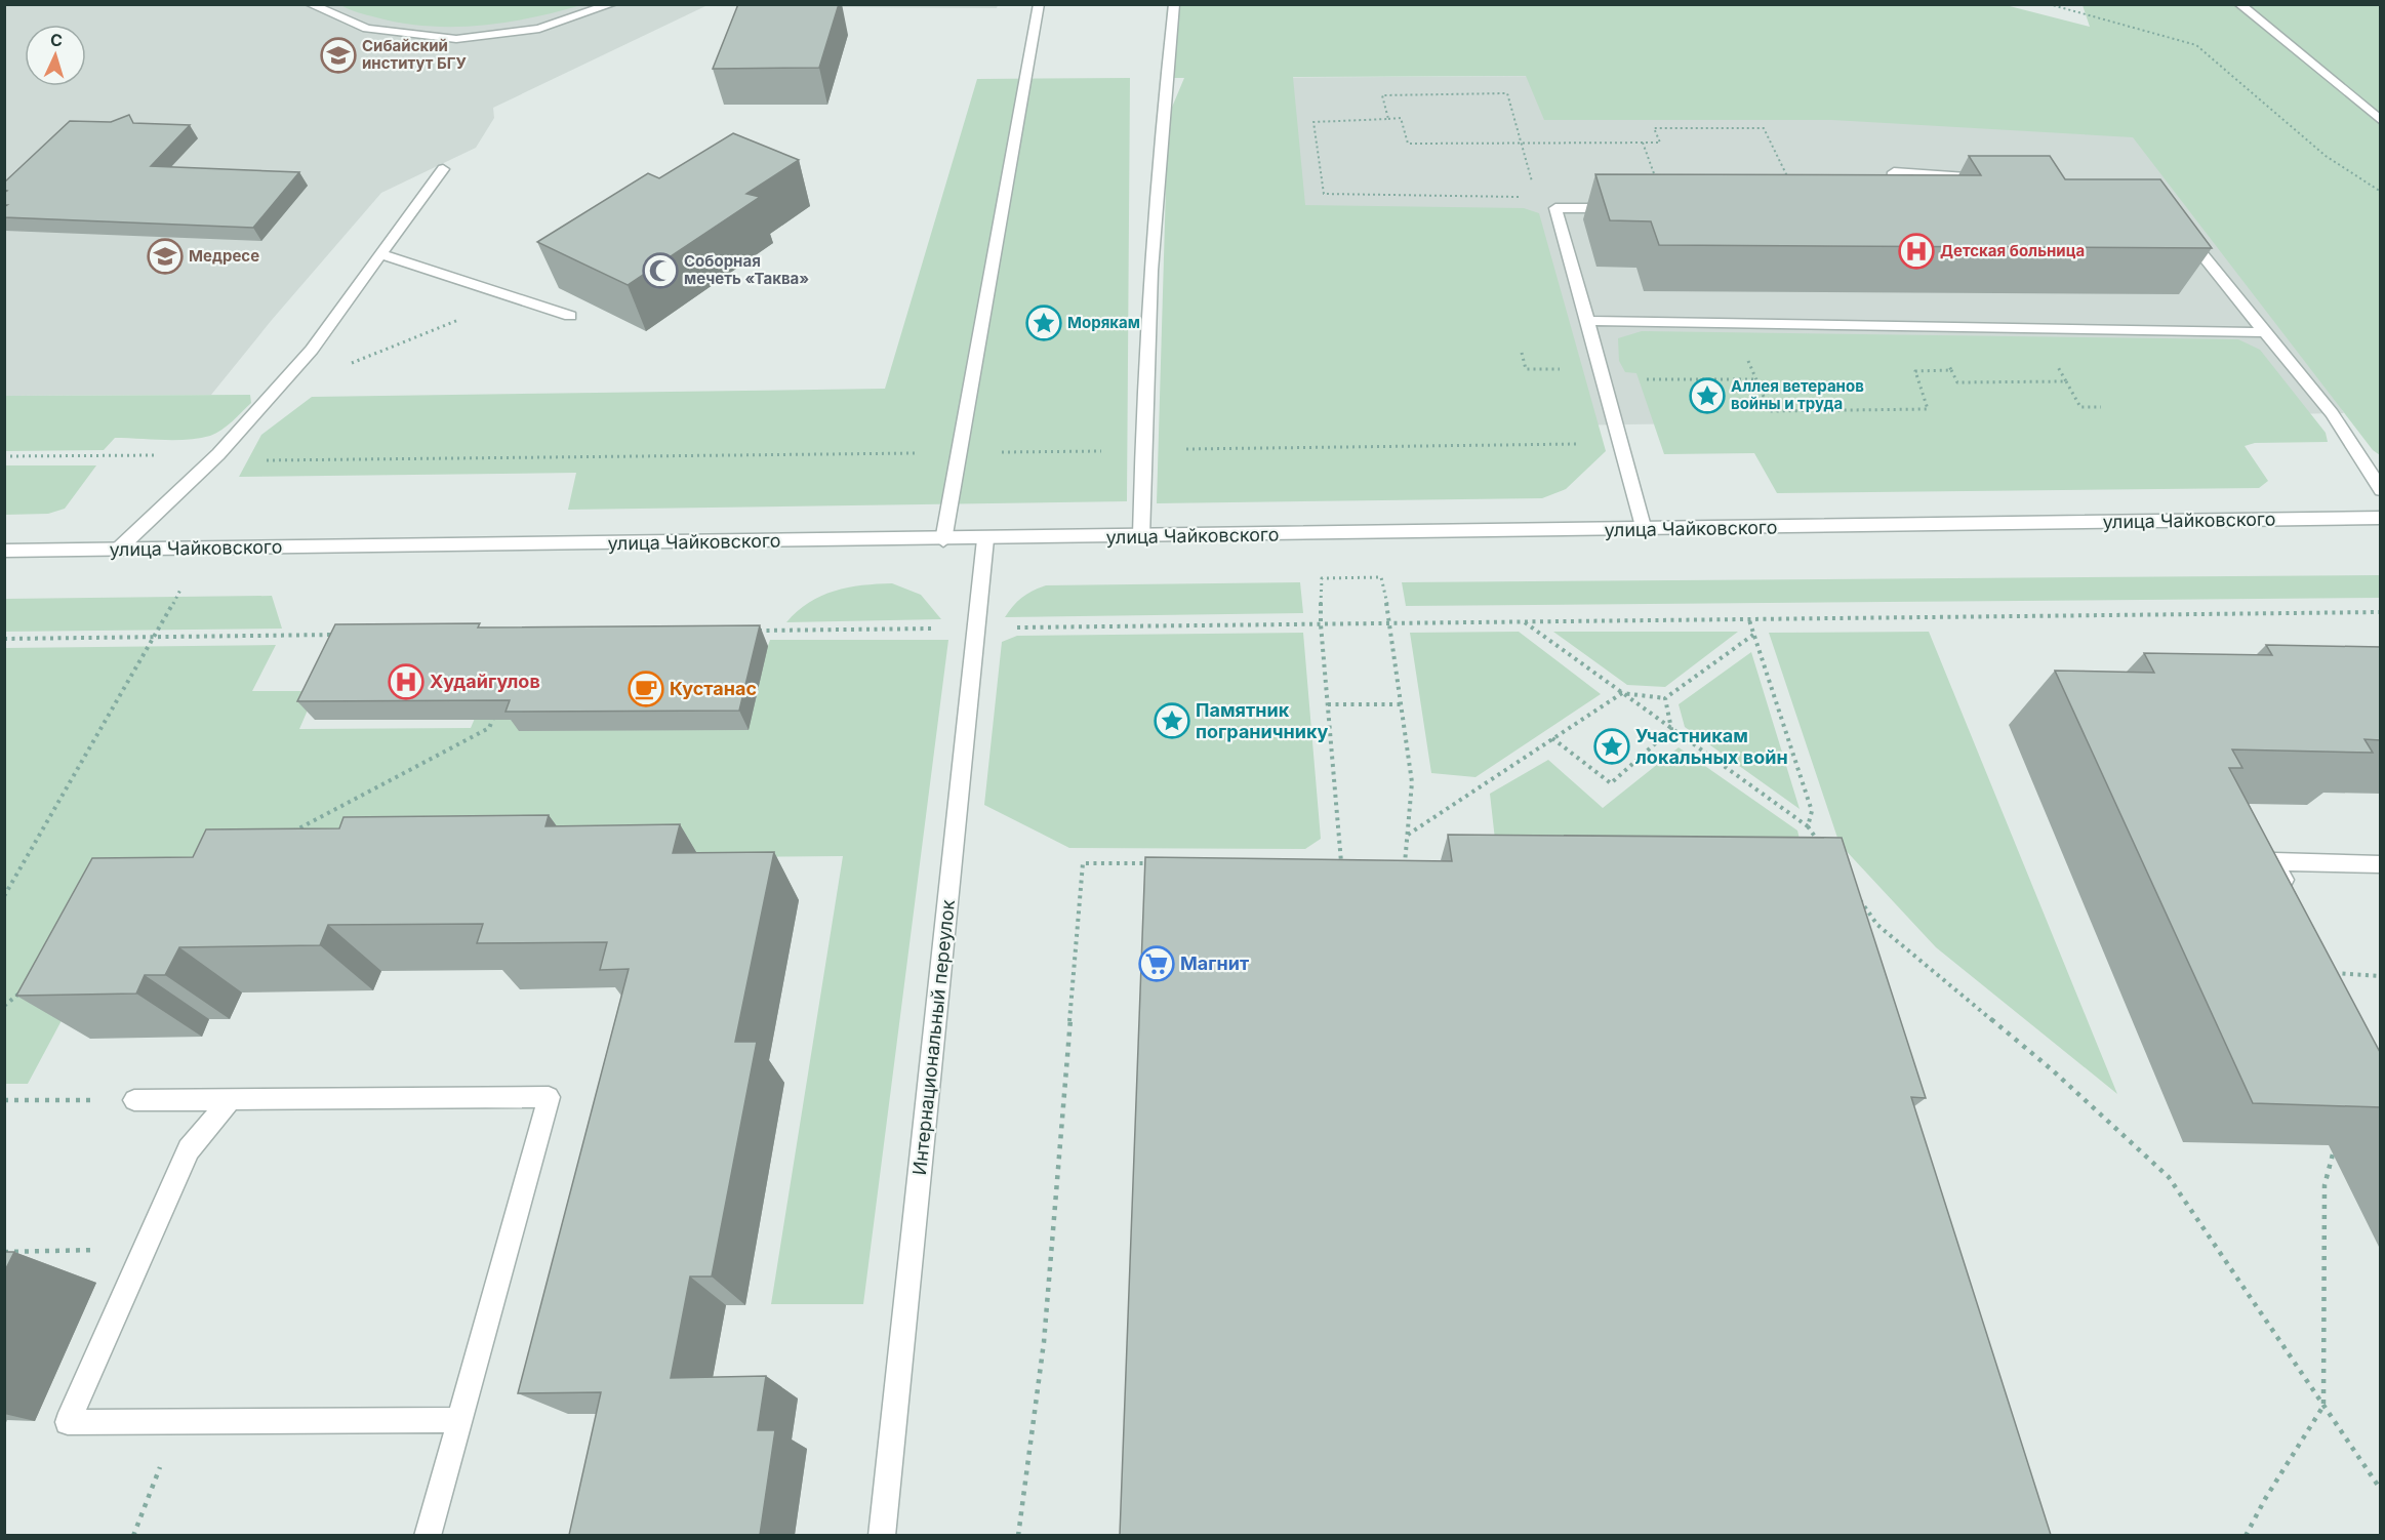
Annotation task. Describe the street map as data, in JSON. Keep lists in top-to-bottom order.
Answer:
{
  "streets": {
    "street": ["улица Чайковского", "Интернациональный переулок"]
  },
  "crossings": [
    ["улица Чайковского", "Интернациональный переулок"]
  ],
  "places": {
    "school or university": ["Сибайский институт БГУ", "Медресе"],
    "hospital": ["Детская больница", "Худайгулов"],
    "mosque": ["Соборная мечеть «Таква»"],
    "place": [
      "Морякам",
      "Аллея ветеранов войны и труда",
      "Памятник пограничнику",
      "Участникам локальных войн"
    ],
    "cafe": ["Кустанас"],
    "supermarket": ["Магнит"]
  },
  "north": "top"
}
